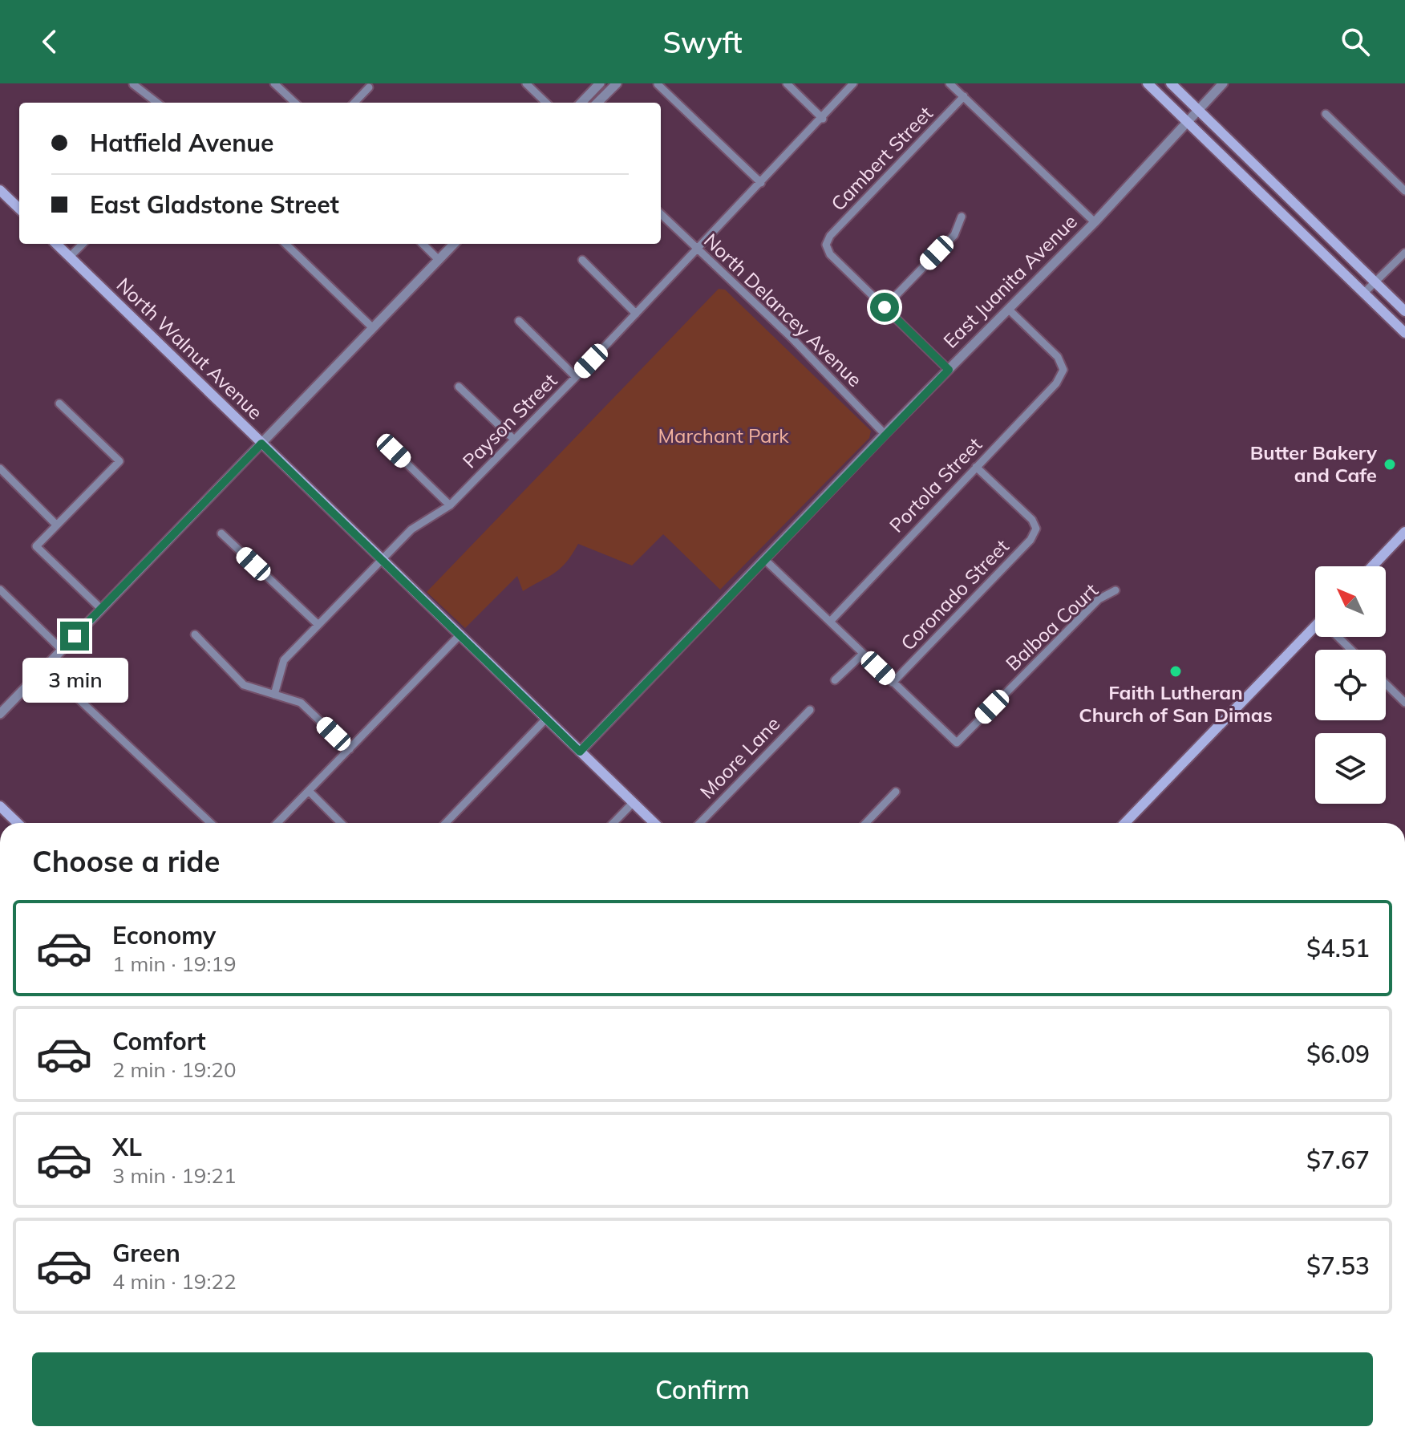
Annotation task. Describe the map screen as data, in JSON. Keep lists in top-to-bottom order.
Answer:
{
  "streets": {
    "main road": ["North Walnut Avenue"],
    "street": [
      "Cambert Street",
      "East Juanita Avenue",
      "North Delancey Avenue",
      "Payson Street",
      "Portola Street",
      "Coronado Street",
      "Balboa Court",
      "Moore Lane"
    ]
  },
  "crossings": [
    ["East Juanita Avenue", "North Delancey Avenue"],
    ["East Juanita Avenue", "North Walnut Avenue"],
    ["East Juanita Avenue", "Portola Street"],
    ["North Delancey Avenue", "Payson Street"],
    ["North Walnut Avenue", "Payson Street"],
    ["Portola Street", "Coronado Street"],
    ["Coronado Street", "Balboa Court"]
  ],
  "parks": ["Marchant Park"],
  "places": ["Butter Bakery and Cafe", "Faith Lutheran Church of San Dimas"],
  "north": "top left",
  "page": {
    "header": "Swyft",
    "banner": ["Hatfield Avenue", "East Gladstone Street"],
    "bubble": "3 min",
    "heading": "Choose a ride",
    "list": [
      {
        "name": "Economy",
        "note": "1 min · 19:19",
        "value": "$4.51"
      },
      {
        "name": "Comfort",
        "note": "2 min · 19:20",
        "value": "$6.09"
      },
      {
        "name": "XL",
        "note": "3 min · 19:21",
        "value": "$7.67"
      },
      {
        "name": "Green",
        "note": "4 min · 19:22",
        "value": "$7.53"
      }
    ],
    "buttons": "Confirm"
  }
}
